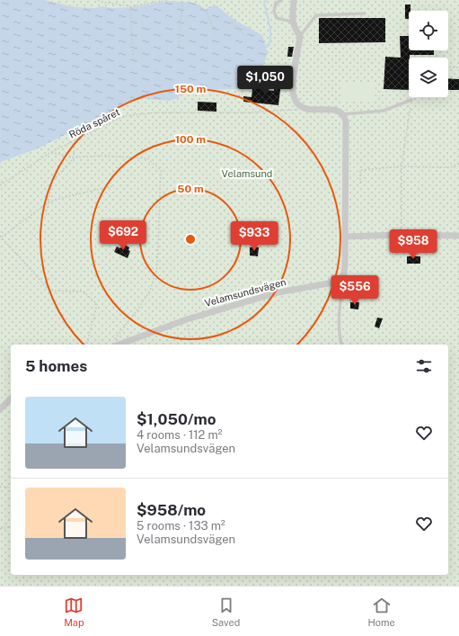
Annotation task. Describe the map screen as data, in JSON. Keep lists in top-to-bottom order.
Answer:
{
  "streets": {
    "street": ["Velamsundsvägen"],
    "path": ["Röda spåret"]
  },
  "parks": ["Velamsund"],
  "page": {
    "price": [
      "$1,050",
      "$692",
      "$933",
      "$958",
      "$556"
    ],
    "heading": "5 homes",
    "list": [
      {
        "name": "$1,050/mo",
        "note": "4 rooms · 112 m² · Velamsundsvägen"
      },
      {
        "name": "$958/mo",
        "note": "5 rooms · 133 m² · Velamsundsvägen"
      }
    ],
    "tabs": ["Map", "Saved", "Home"]
  },
  "rings": ["150 m", "100 m", "50 m"]
}
